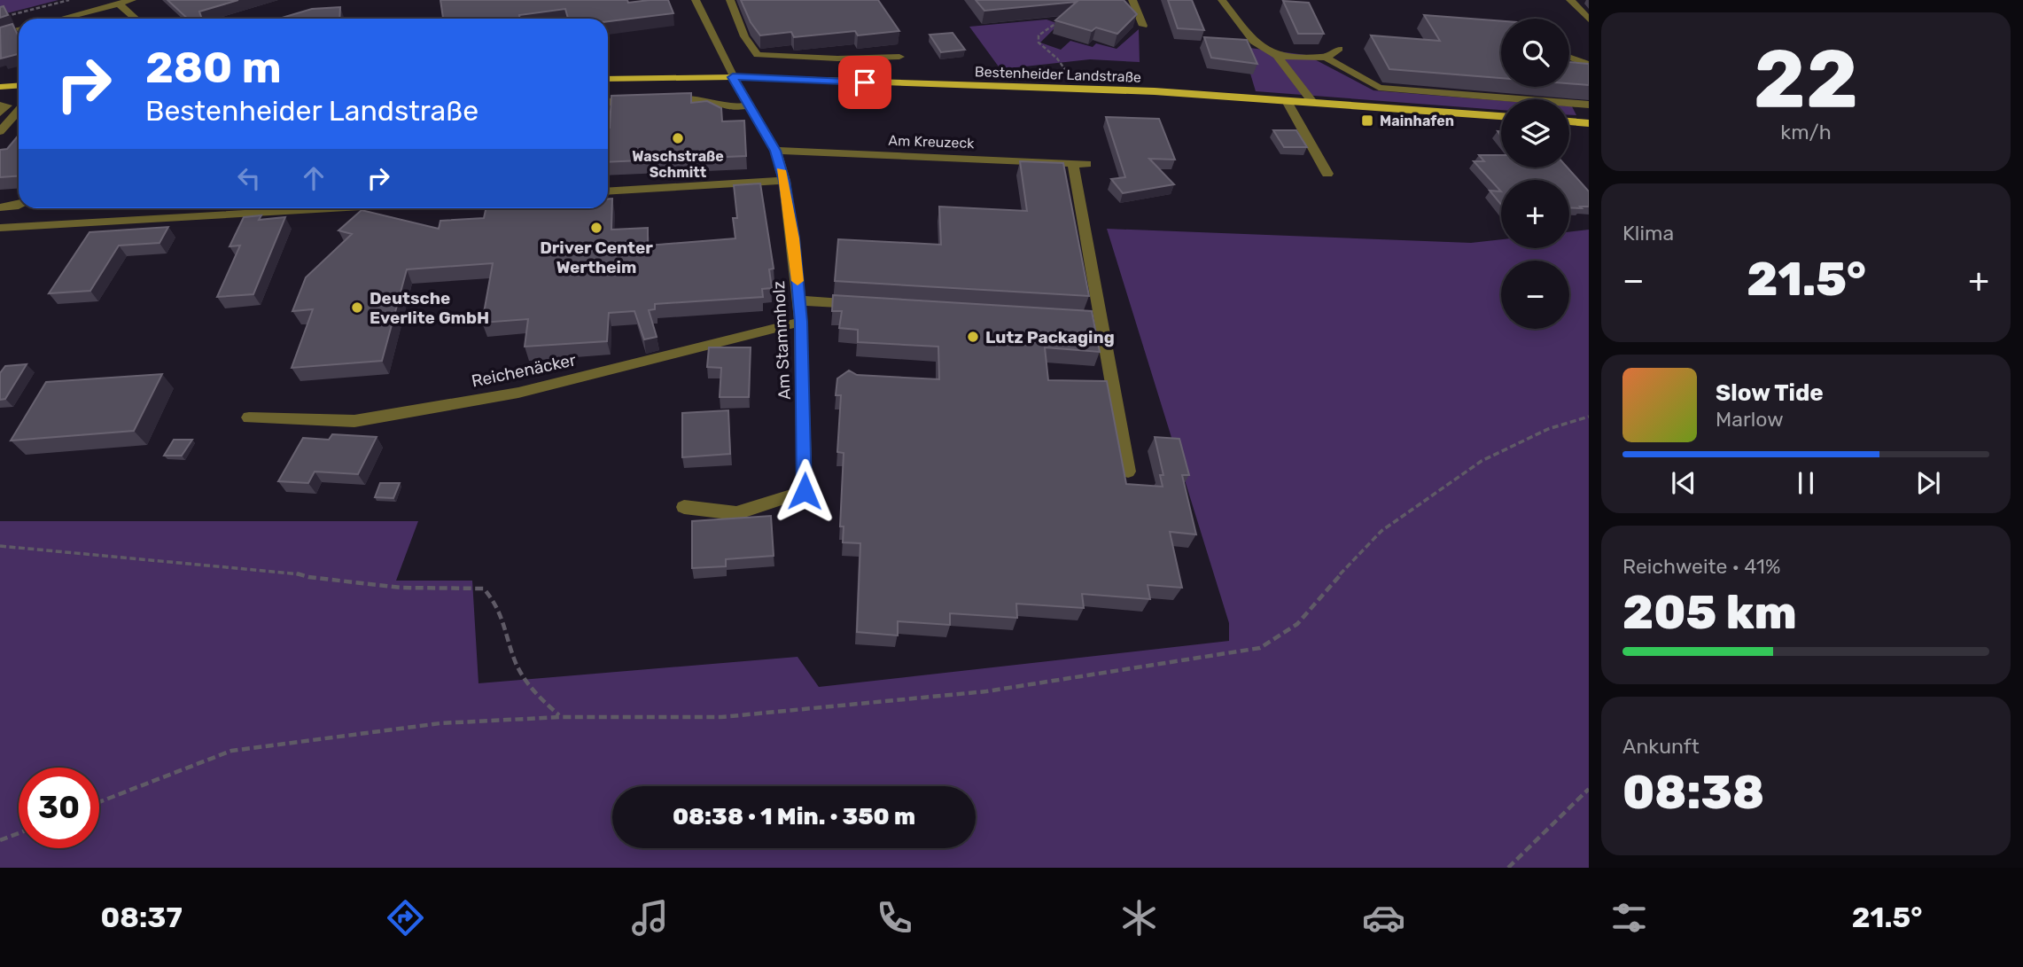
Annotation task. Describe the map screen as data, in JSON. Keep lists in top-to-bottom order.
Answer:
{
  "streets": {
    "main road": ["Bestenheider Landstraße"],
    "street": ["Am Kreuzeck", "Am Stammholz", "Reichenäcker"]
  },
  "crossings": [
    ["Bestenheider Landstraße", "Am Stammholz"],
    ["Am Kreuzeck", "Am Stammholz"],
    ["Am Stammholz", "Reichenäcker"]
  ],
  "places": {
    "transit": ["Mainhafen"],
    "other": [
      "Waschstraße Schmitt",
      "Driver Center Wertheim",
      "Deutsche Everlite GmbH",
      "Lutz Packaging"
    ]
  },
  "page": {
    "tile": [
      ["22", "km/h"],
      "Klima",
      ["Reichweite · 41%", "205 km"],
      ["Ankunft", "08:38"]
    ],
    "map_buttons": ["+", "−"],
    "turn": ["280 m", "Bestenheider Landstraße"],
    "heat": ["−", "21.5°", "+"],
    "song": ["Slow Tide", "Marlow"],
    "limit": "30",
    "trip": "08:38 · 1 Min. · 350 m",
    "tabs": ["08:37", "21.5°"]
  }
}
